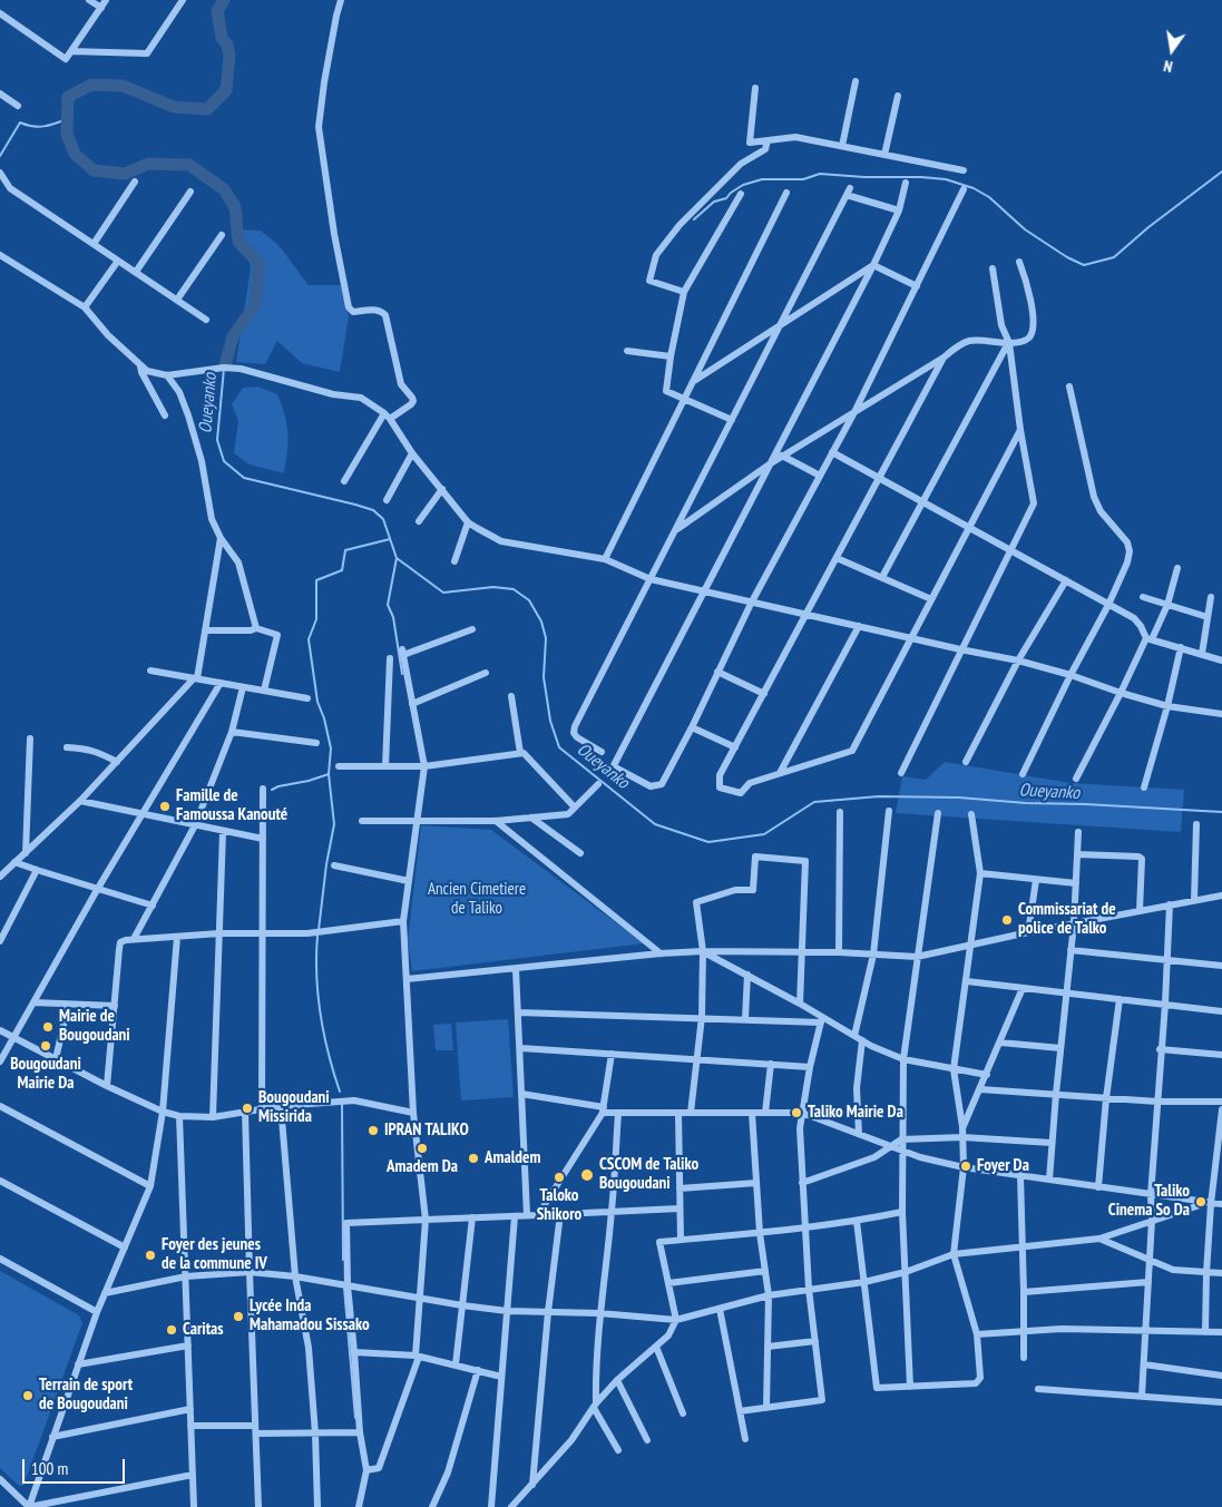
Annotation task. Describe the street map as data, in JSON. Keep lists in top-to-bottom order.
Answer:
{
  "water": ["Oueyanko"],
  "parks": ["Ancien Cimetiere de Taliko"],
  "places": [
    "Famille de Famoussa Kanouté",
    "Commissariat de police de Talko",
    "Mairie de Bougoudani",
    "Bougoudani Mairie Da",
    "Bougoudani Missirida",
    "Taliko Mairie Da",
    "IPRAN TALIKO",
    "Amadem Da",
    "Amaldem",
    "Foyer Da",
    "CSCOM de Taliko Bougoudani",
    "Taloko Shikoro",
    "Taliko Cinema So Da",
    "Foyer des jeunes de la commune IV",
    "Lycée Inda Mahamadou Sissako",
    "Caritas",
    "Terrain de sport de Bougoudani"
  ],
  "scale_bar": "100 m",
  "north": "bottom"
}
